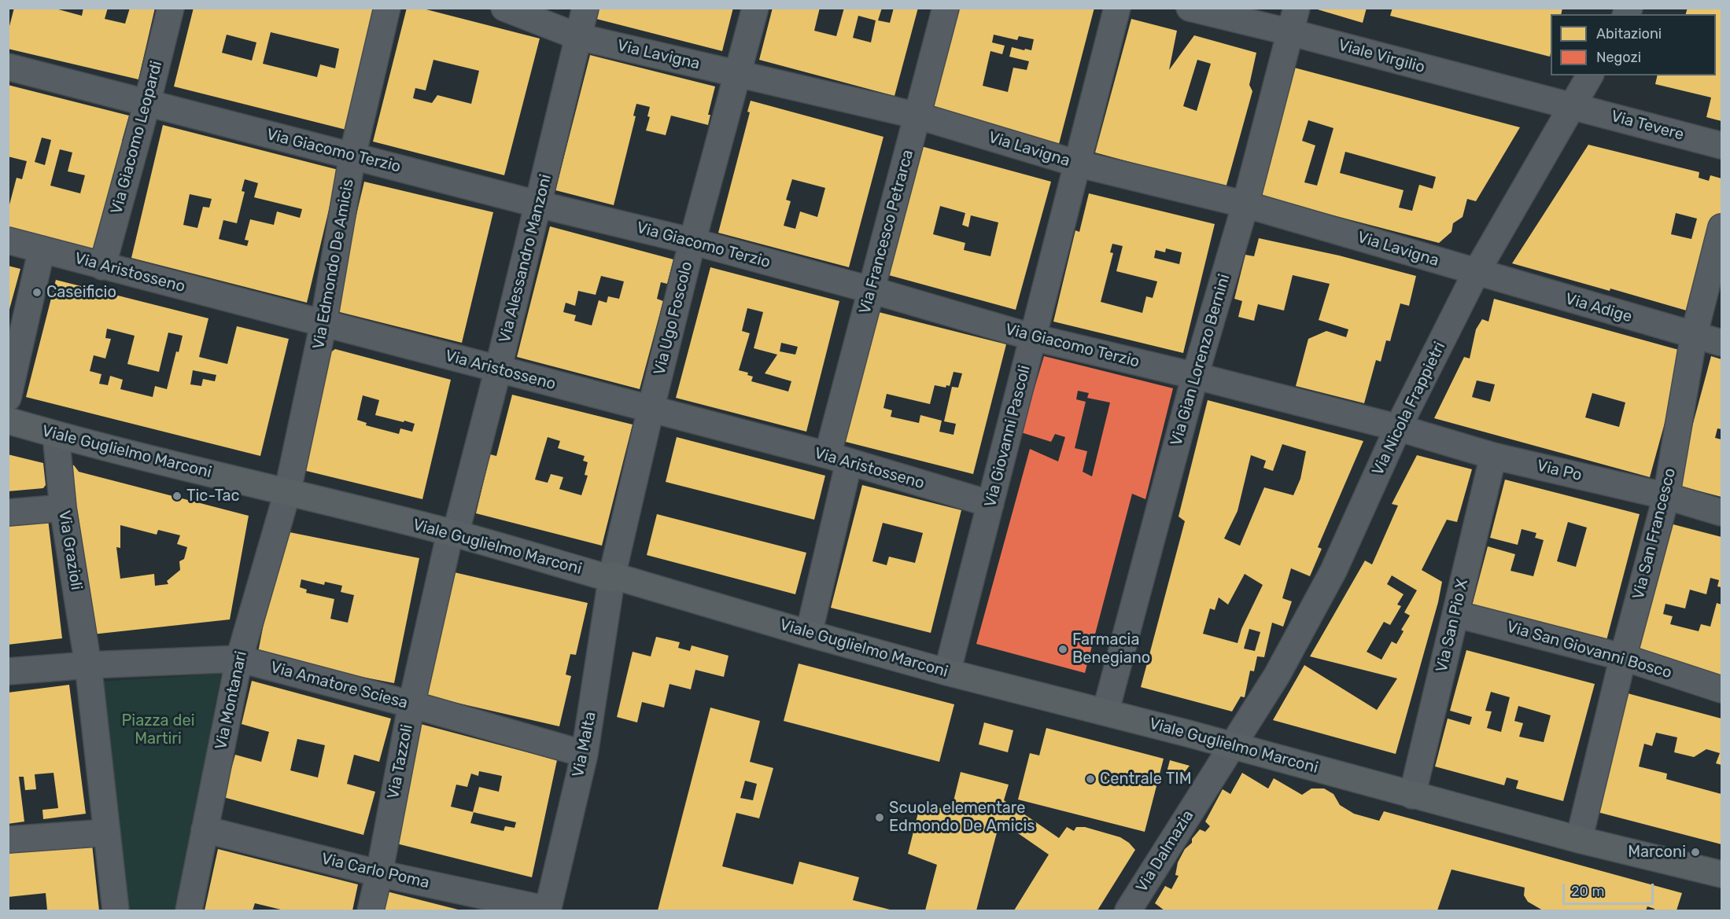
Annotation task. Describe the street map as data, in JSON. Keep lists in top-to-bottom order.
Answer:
{
  "streets": {
    "main road": ["Viale Guglielmo Marconi"],
    "street": [
      "Via Lavigna",
      "Viale Virgilio",
      "Via Tevere",
      "Via Giacomo Leopardi",
      "Via Giacomo Terzio",
      "Via Francesco Petrarca",
      "Via Alessandro Manzoni",
      "Via Edmondo De Amicis",
      "Via Aristosseno",
      "Via Adige",
      "Via Ugo Foscolo",
      "Via Gian Lorenzo Bernini",
      "Via Nicola Frappietri",
      "Via Giovanni Pascoli",
      "Via Po",
      "Via San Francesco",
      "Via Grazioli",
      "Via San Pio X",
      "Via San Giovanni Bosco",
      "Via Amatore Sciesa",
      "Via Montanari",
      "Via Malta",
      "Via Tazzoli",
      "Via Dalmazia",
      "Via Carlo Poma"
    ]
  },
  "crossings": [
    ["Via Lavigna", "Via Francesco Petrarca"],
    ["Via Lavigna", "Via Alessandro Manzoni"],
    ["Via Lavigna", "Via Adige"],
    ["Via Lavigna", "Via Ugo Foscolo"],
    ["Via Lavigna", "Via Gian Lorenzo Bernini"],
    ["Via Lavigna", "Via Nicola Frappietri"],
    ["Via Lavigna", "Via Giovanni Pascoli"],
    ["Viale Virgilio", "Via Tevere"],
    ["Viale Virgilio", "Via Gian Lorenzo Bernini"],
    ["Viale Virgilio", "Via Nicola Frappietri"],
    ["Via Tevere", "Via Nicola Frappietri"],
    ["Via Giacomo Leopardi", "Via Giacomo Terzio"],
    ["Via Giacomo Leopardi", "Via Aristosseno"],
    ["Via Giacomo Terzio", "Via Francesco Petrarca"],
    ["Via Giacomo Terzio", "Via Alessandro Manzoni"],
    ["Via Giacomo Terzio", "Via Edmondo De Amicis"],
    ["Via Giacomo Terzio", "Via Ugo Foscolo"],
    ["Via Giacomo Terzio", "Via Gian Lorenzo Bernini"],
    ["Via Giacomo Terzio", "Via Nicola Frappietri"],
    ["Via Giacomo Terzio", "Via Giovanni Pascoli"],
    ["Via Giacomo Terzio", "Via Po"],
    ["Via Francesco Petrarca", "Via Aristosseno"],
    ["Via Francesco Petrarca", "Viale Guglielmo Marconi"],
    ["Via Alessandro Manzoni", "Via Aristosseno"],
    ["Via Alessandro Manzoni", "Viale Guglielmo Marconi"],
    ["Via Alessandro Manzoni", "Via Tazzoli"],
    ["Via Edmondo De Amicis", "Via Aristosseno"],
    ["Via Edmondo De Amicis", "Viale Guglielmo Marconi"],
    ["Via Edmondo De Amicis", "Via Montanari"],
    ["Via Aristosseno", "Via Ugo Foscolo"],
    ["Via Aristosseno", "Via Giovanni Pascoli"],
    ["Via Adige", "Via Nicola Frappietri"],
    ["Via Adige", "Via San Francesco"],
    ["Via Ugo Foscolo", "Viale Guglielmo Marconi"],
    ["Via Ugo Foscolo", "Via Malta"],
    ["Via Gian Lorenzo Bernini", "Viale Guglielmo Marconi"],
    ["Via Nicola Frappietri", "Viale Guglielmo Marconi"],
    ["Via Nicola Frappietri", "Via Po"],
    ["Via Nicola Frappietri", "Via Dalmazia"],
    ["Via Giovanni Pascoli", "Viale Guglielmo Marconi"],
    ["Viale Guglielmo Marconi", "Via San Francesco"],
    ["Viale Guglielmo Marconi", "Via Grazioli"],
    ["Viale Guglielmo Marconi", "Via San Pio X"],
    ["Viale Guglielmo Marconi", "Via Montanari"],
    ["Viale Guglielmo Marconi", "Via Malta"],
    ["Viale Guglielmo Marconi", "Via Tazzoli"],
    ["Viale Guglielmo Marconi", "Via Dalmazia"],
    ["Via Po", "Via San Francesco"],
    ["Via Po", "Via San Pio X"],
    ["Via San Francesco", "Via San Giovanni Bosco"],
    ["Via Grazioli", "Via Amatore Sciesa"],
    ["Via San Pio X", "Via San Giovanni Bosco"],
    ["Via Amatore Sciesa", "Via Montanari"],
    ["Via Amatore Sciesa", "Via Malta"],
    ["Via Amatore Sciesa", "Via Tazzoli"],
    ["Via Montanari", "Via Carlo Poma"],
    ["Via Malta", "Via Carlo Poma"],
    ["Via Tazzoli", "Via Carlo Poma"]
  ],
  "parks": ["Piazza dei Martiri"],
  "places": [
    "Caseificio",
    "Tic-Tac",
    "Farmacia Benegiano",
    "Centrale TIM",
    "Scuola elementare Edmondo De Amicis",
    "Marconi"
  ],
  "legend": ["Abitazioni", "Negozi"],
  "scale_bar": "20 m"
}
